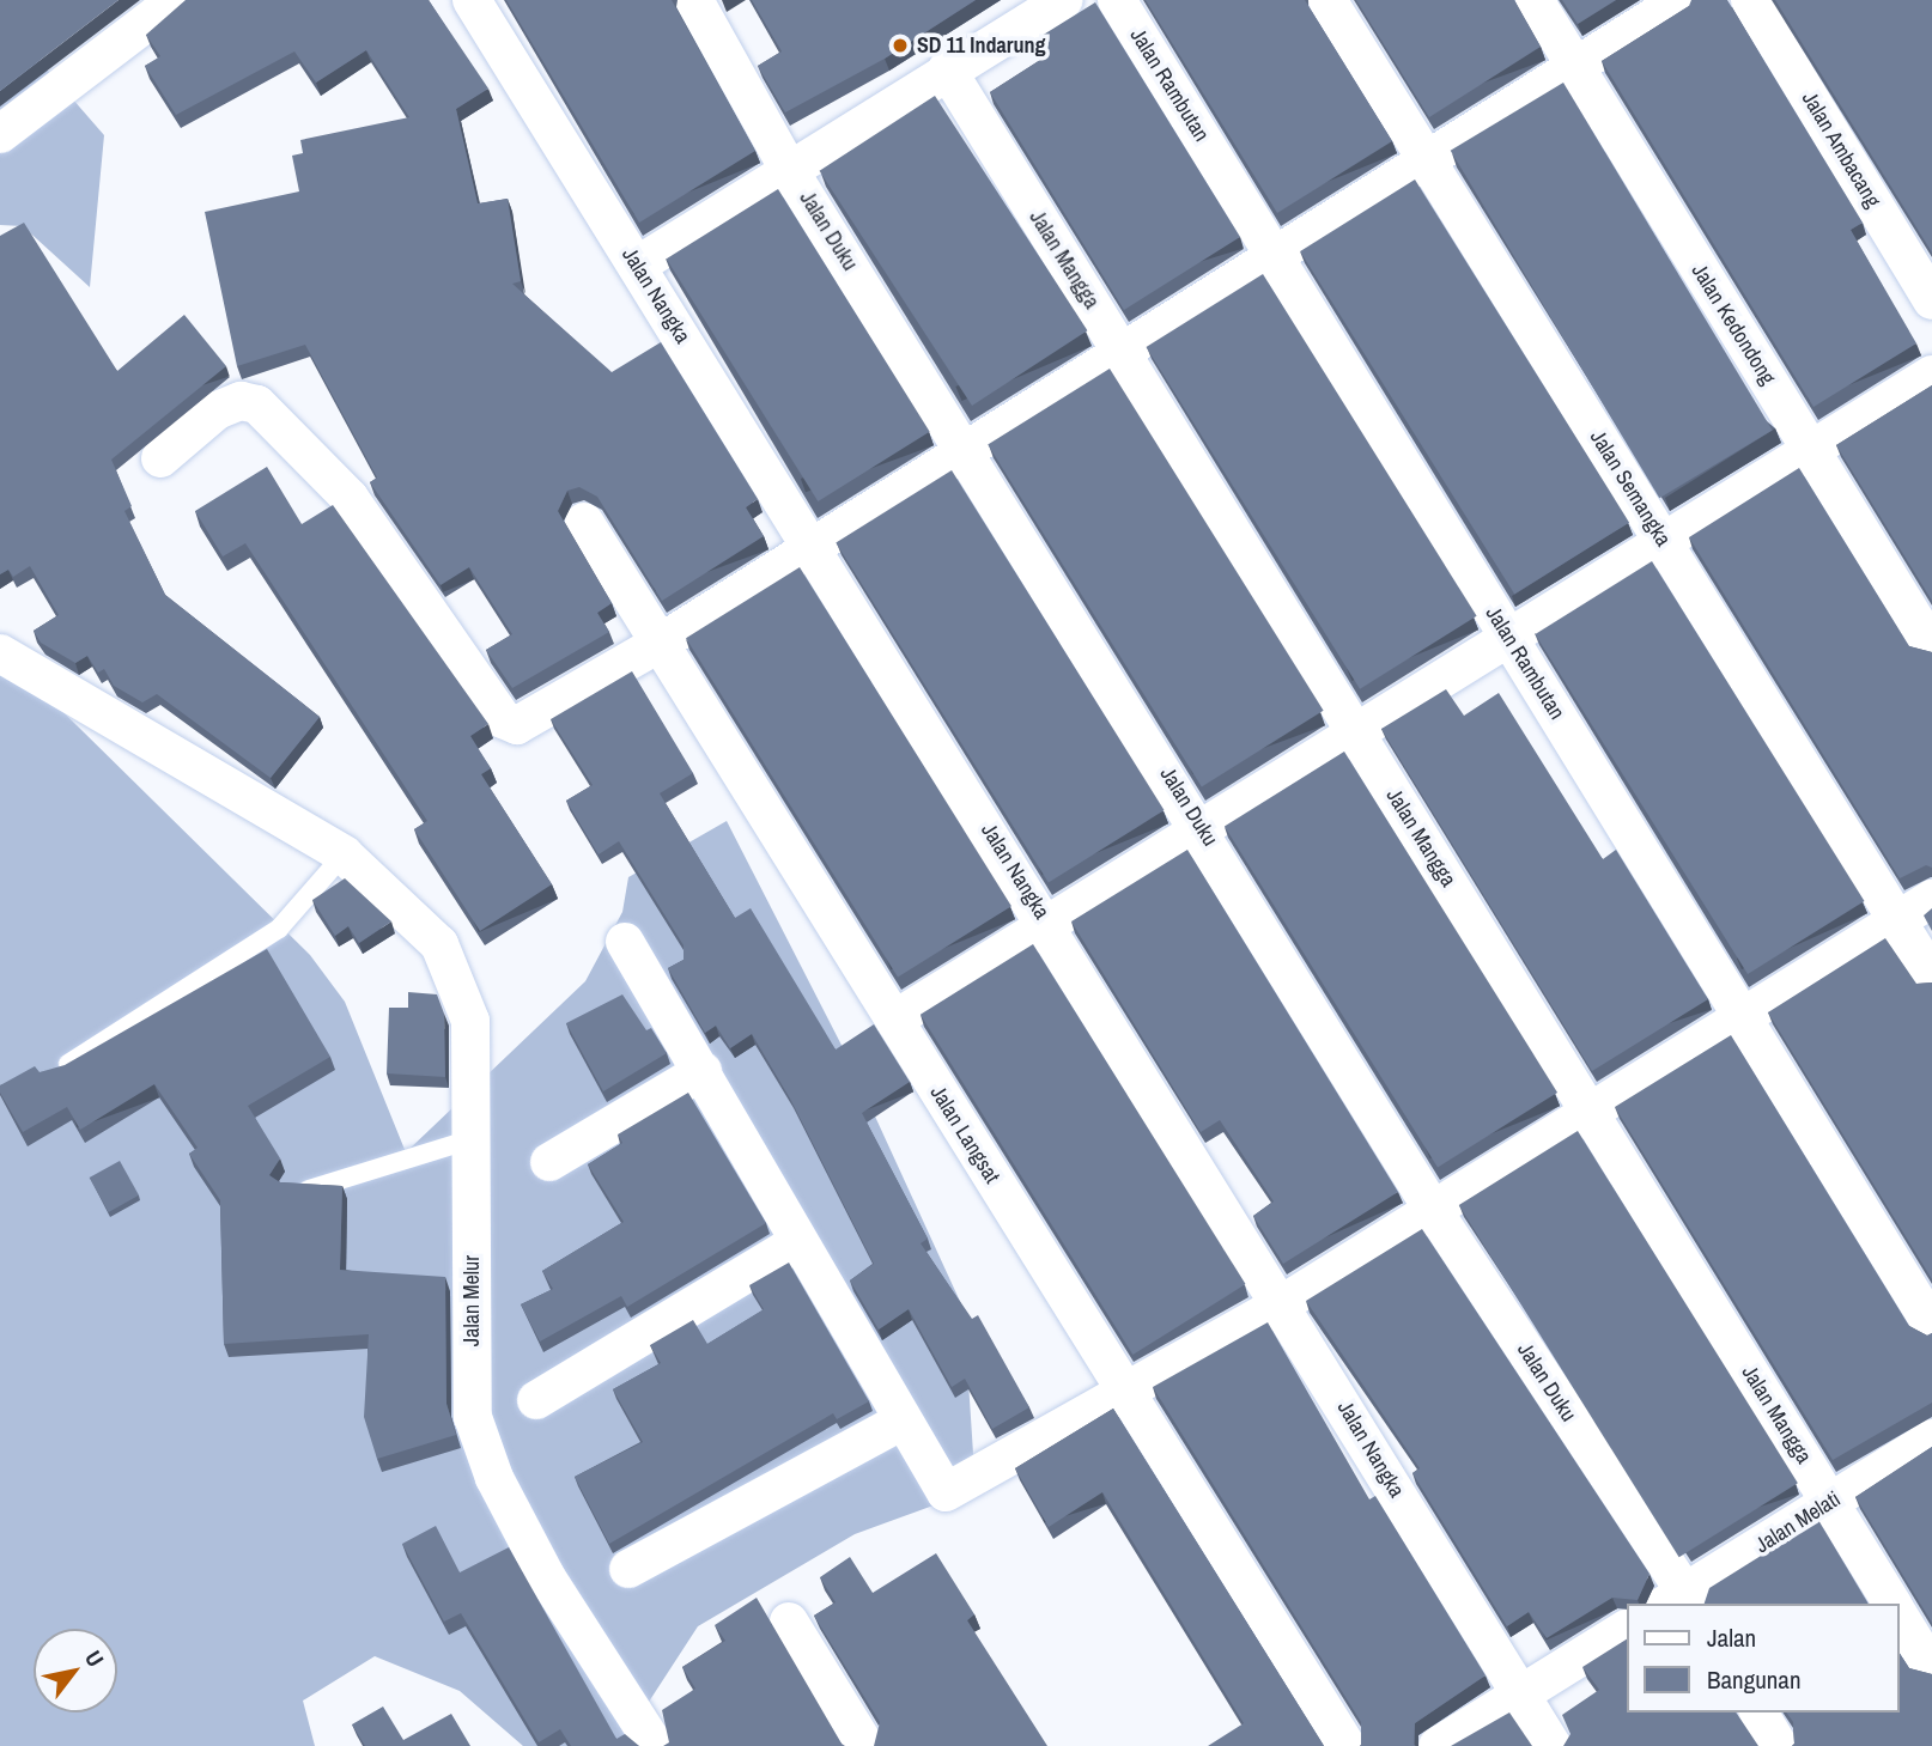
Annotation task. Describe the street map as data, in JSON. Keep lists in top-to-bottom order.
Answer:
{
  "streets": {
    "street": [
      "Jalan Rambutan",
      "Jalan Ambacang",
      "Jalan Duku",
      "Jalan Mangga",
      "Jalan Nangka",
      "Jalan Kedondong",
      "Jalan Semangka",
      "Jalan Langsat",
      "Jalan Melur",
      "Jalan Melati"
    ]
  },
  "crossings": [
    ["Jalan Duku", "Jalan Melati"],
    ["Jalan Mangga", "Jalan Melati"]
  ],
  "places": ["SD 11 Indarung"],
  "legend": ["Jalan", "Bangunan"],
  "north": "top right"
}
